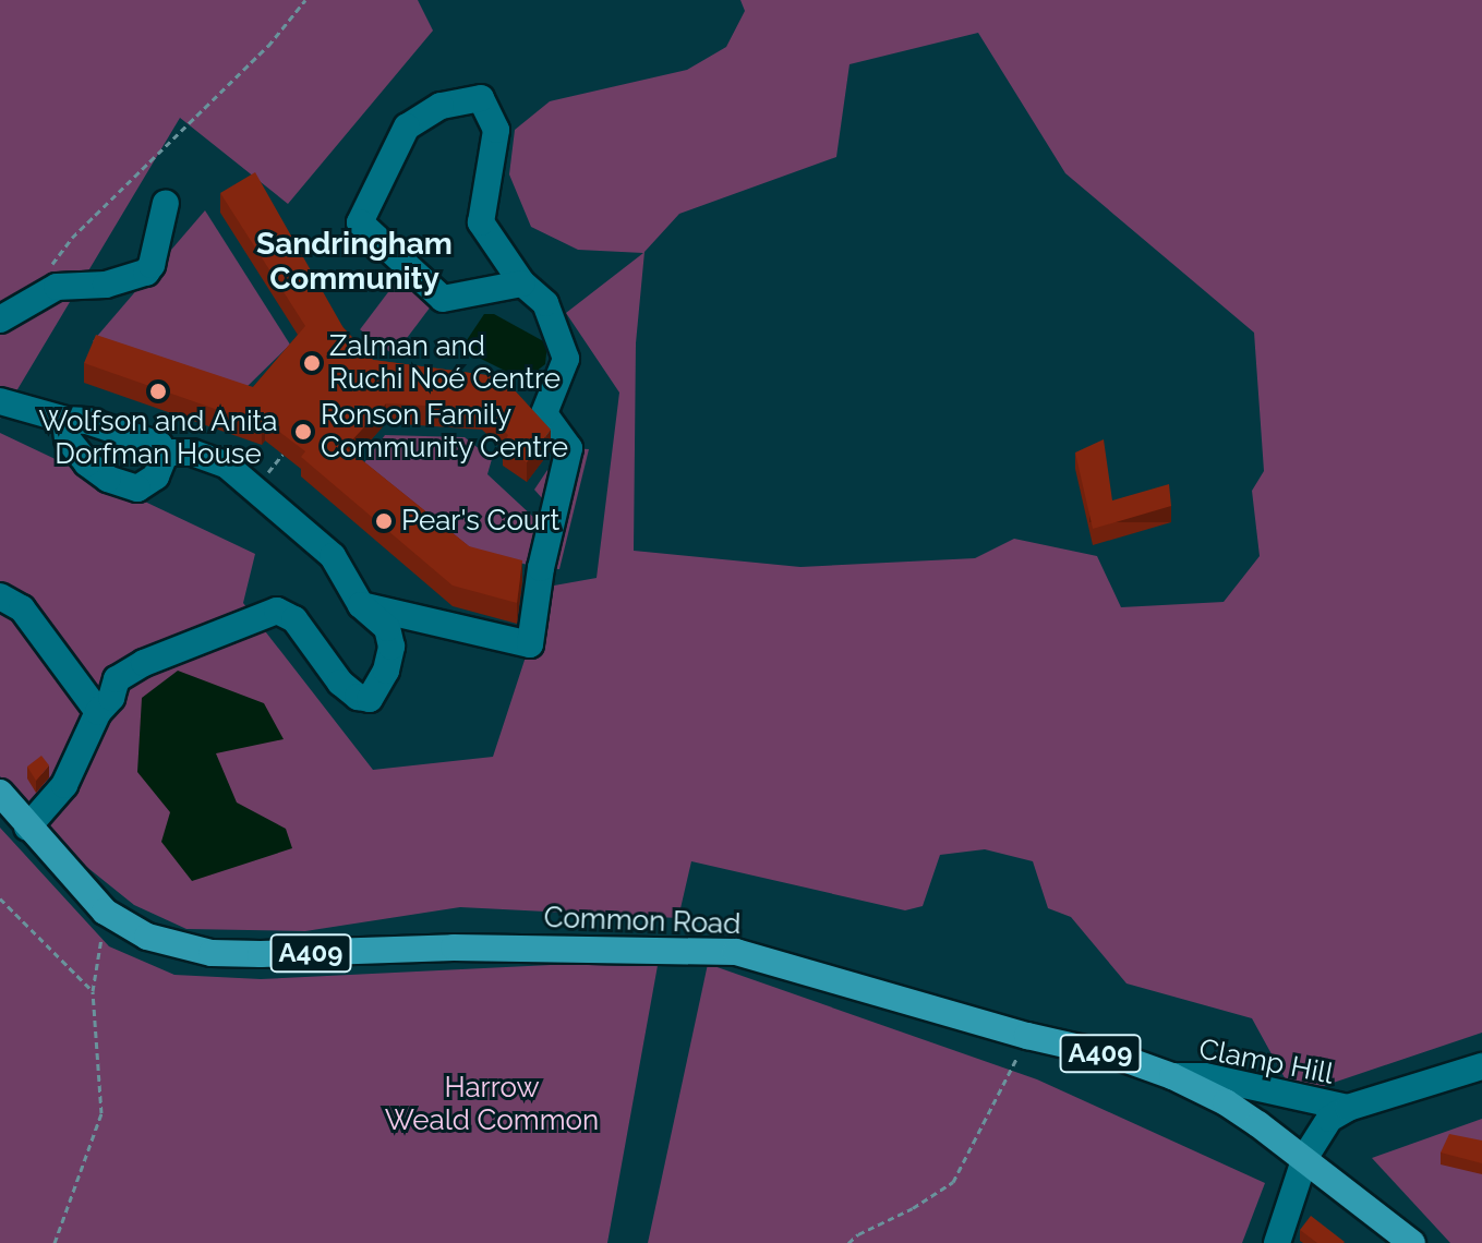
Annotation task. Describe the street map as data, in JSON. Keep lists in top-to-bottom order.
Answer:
{
  "streets": {
    "main road": ["Common Road", "A409"],
    "street": ["Clamp Hill"]
  },
  "crossings": [
    ["Common Road", "A409"],
    ["Common Road", "Clamp Hill"],
    ["A409", "Clamp Hill"]
  ],
  "districts": ["Sandringham Community"],
  "parks": ["Harrow Weald Common"],
  "places": [
    "Zalman and Ruchi Noé Centre",
    "Wolfson and Anita Dorfman House",
    "Ronson Family Community Centre",
    "Pear's Court"
  ]
}
